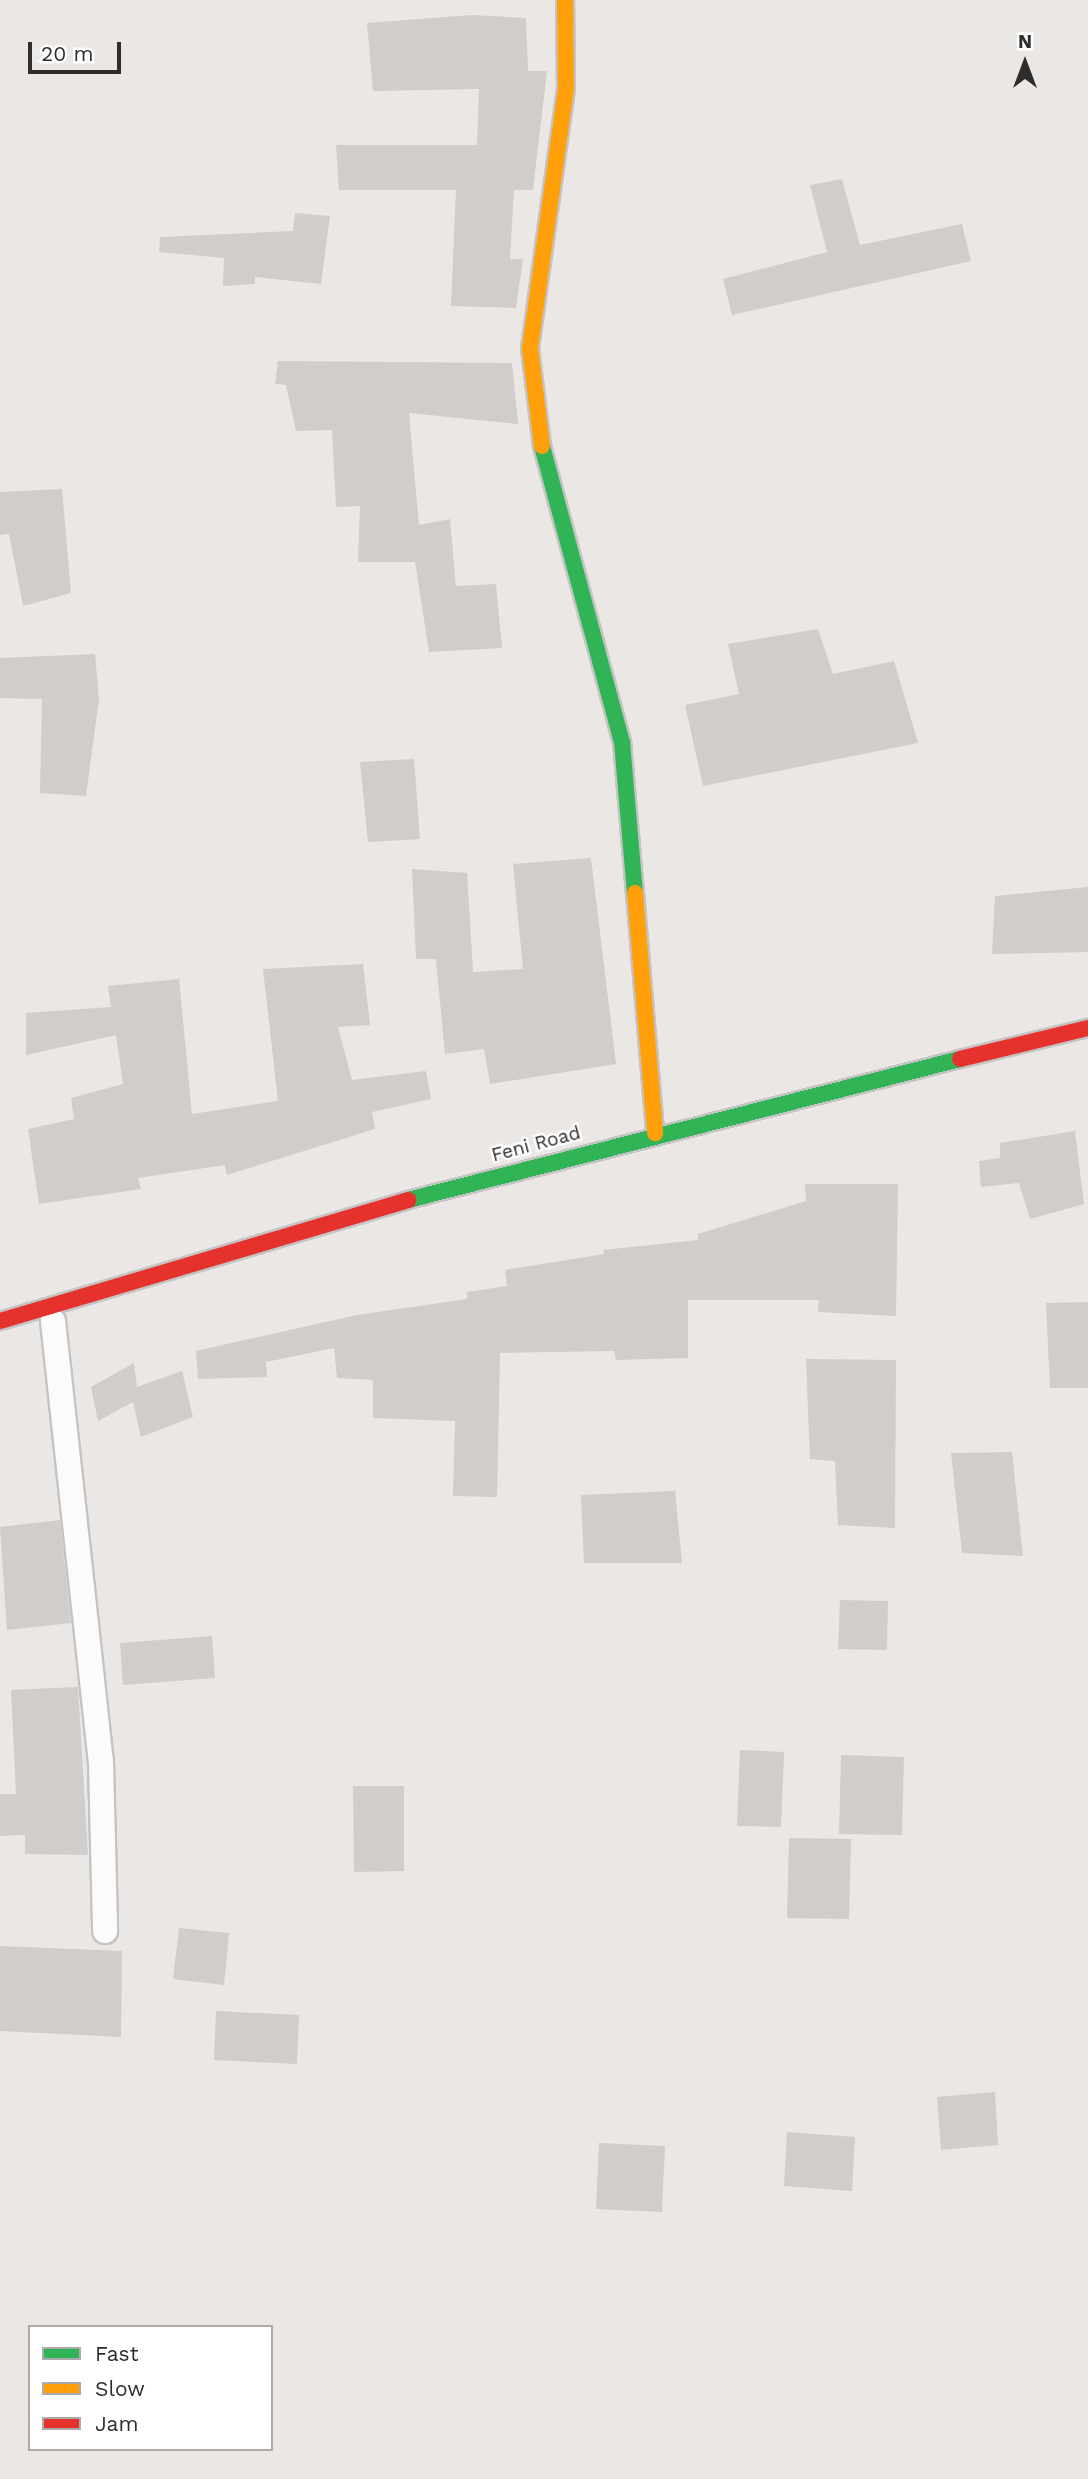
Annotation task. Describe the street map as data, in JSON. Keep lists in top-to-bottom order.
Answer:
{
  "streets": {
    "main road": ["Feni Road"]
  },
  "legend": ["Fast", "Slow", "Jam"],
  "scale_bar": "20 m",
  "north": "top"
}
